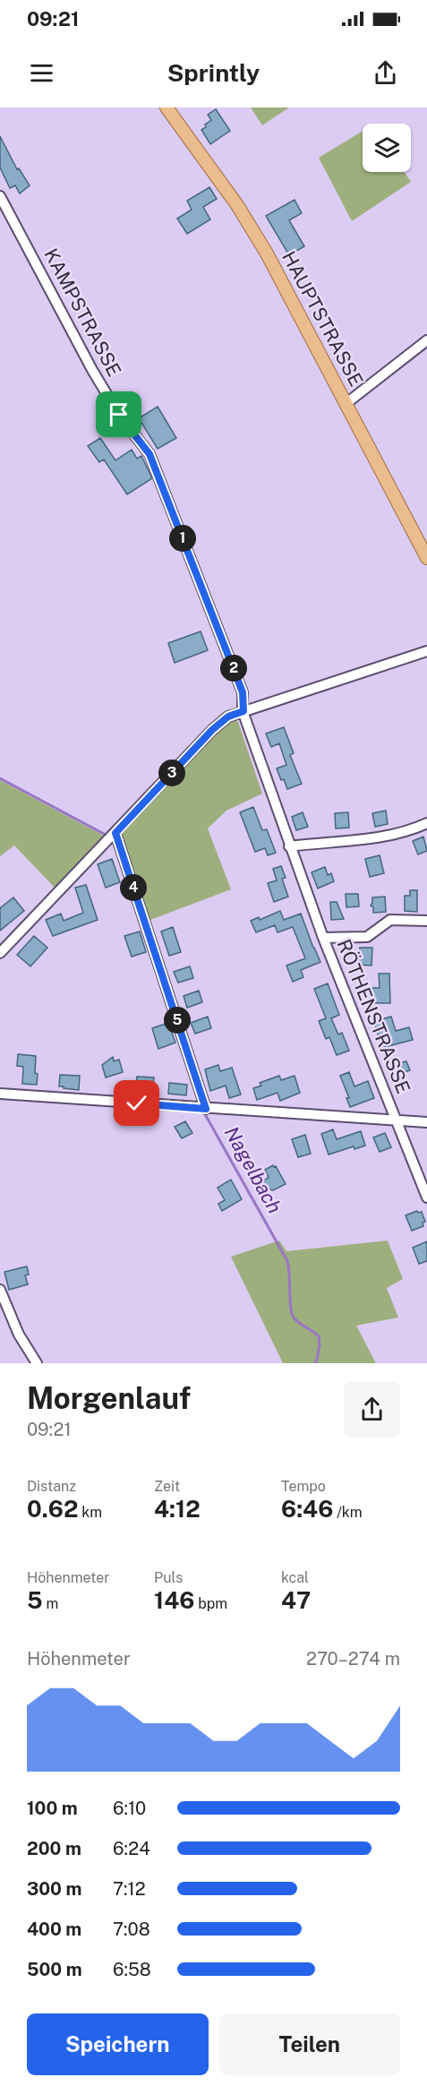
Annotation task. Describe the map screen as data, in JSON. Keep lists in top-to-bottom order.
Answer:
{
  "streets": {
    "main road": ["HAUPTSTRASSE"],
    "street": ["KAMPSTRASSE", "RÖTHENSTRASSE"]
  },
  "crossings": [
    ["KAMPSTRASSE", "RÖTHENSTRASSE"]
  ],
  "water": ["Nagelbach"],
  "page": {
    "status": "09:21",
    "header": "Sprintly",
    "pins": [
      "1",
      "2",
      "3",
      "4",
      "5"
    ],
    "heading": ["Morgenlauf", "09:21"],
    "stats": [
      ["Distanz", "0.62 km"],
      ["Zeit", "4:12"],
      ["Tempo", "6:46 /km"],
      ["Höhenmeter", "5 m"],
      ["Puls", "146 bpm"],
      ["kcal", "47"]
    ],
    "chart": ["Höhenmeter", "270–274 m"],
    "list": [
      {
        "name": "100 m",
        "note": "6:10"
      },
      {
        "name": "200 m",
        "note": "6:24"
      },
      {
        "name": "300 m",
        "note": "7:12"
      },
      {
        "name": "400 m",
        "note": "7:08"
      },
      {
        "name": "500 m",
        "note": "6:58"
      }
    ],
    "buttons": ["Speichern", "Teilen"]
  }
}
